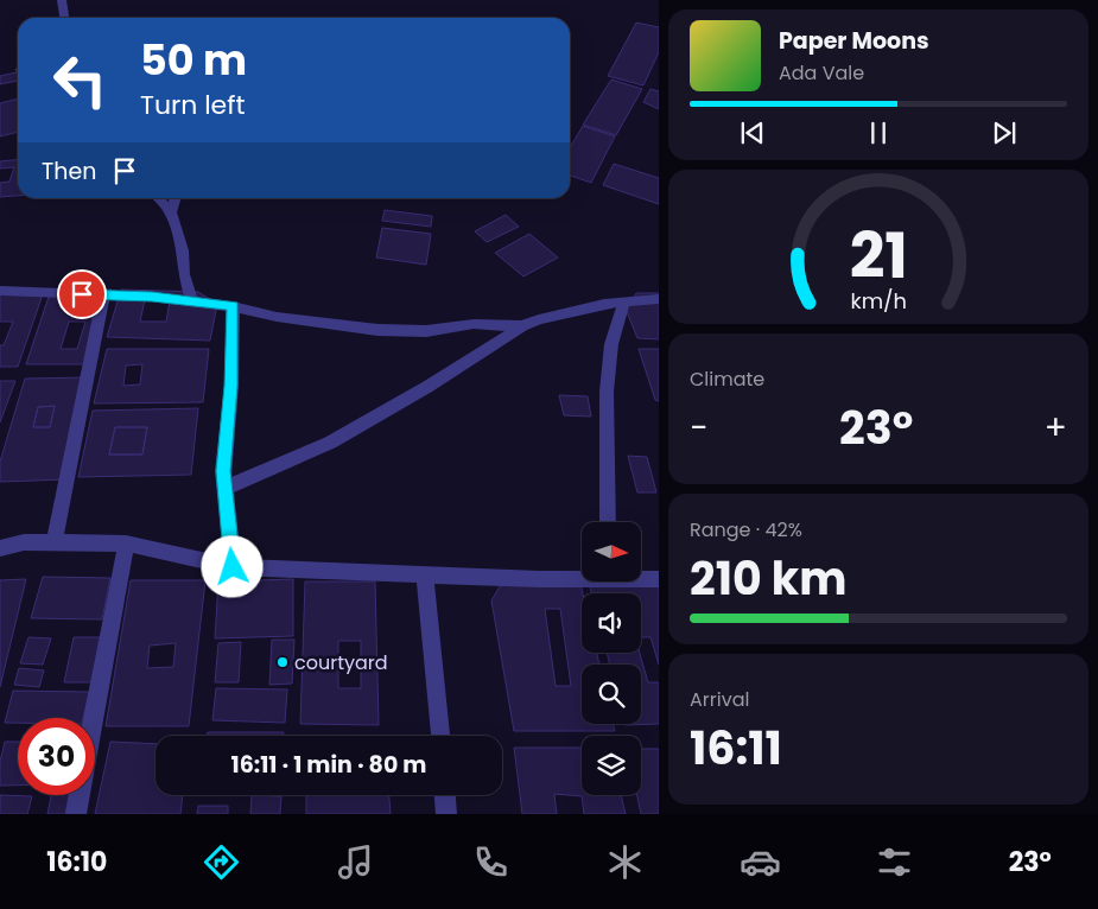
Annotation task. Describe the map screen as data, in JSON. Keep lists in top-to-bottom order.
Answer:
{
  "places": ["courtyard"],
  "north": "right",
  "page": {
    "turn": ["50 m", "Turn left"],
    "song": ["Paper Moons", "Ada Vale"],
    "then": "Then",
    "tile": [
      "Climate",
      ["Range · 42%", "210 km"],
      ["Arrival", "16:11"]
    ],
    "heat": ["−", "23°", "+"],
    "limit": "30",
    "trip": "16:11 · 1 min · 80 m",
    "tabs": ["16:10", "23°"],
    "gauge": ["21", "km/h"]
  }
}
